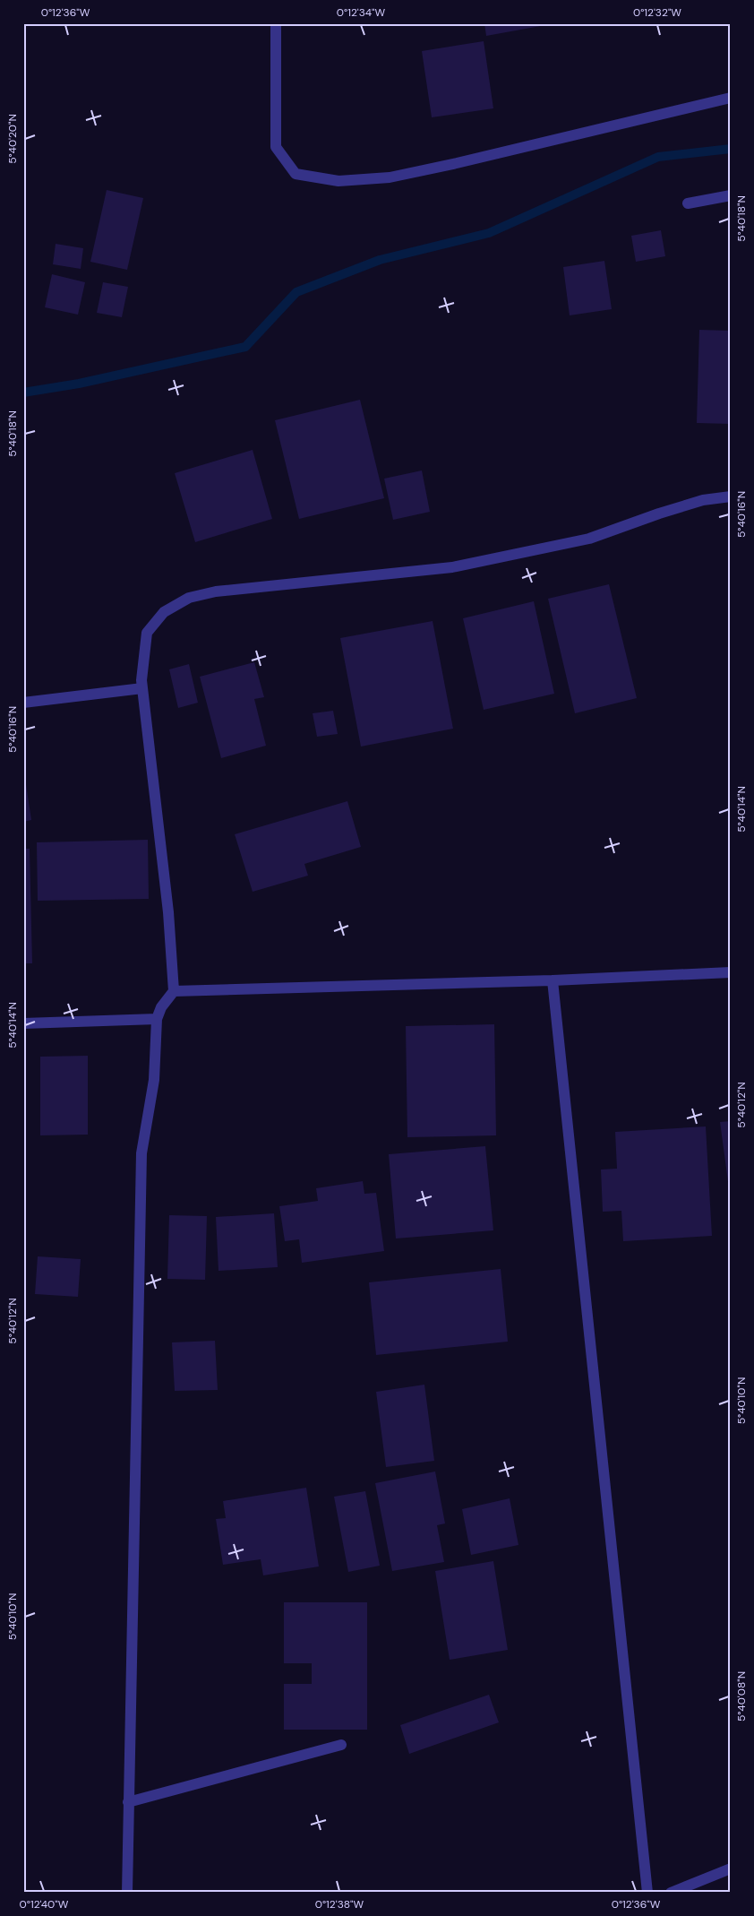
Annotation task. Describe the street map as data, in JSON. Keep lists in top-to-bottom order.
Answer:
{
  "coordinates": [
    "0°12'36\"W",
    "0°12'34\"W",
    "0°12'32\"W",
    "5°40'20\"N",
    "5°40'18\"N",
    "5°40'16\"N",
    "5°40'14\"N",
    "5°40'12\"N",
    "5°40'10\"N",
    "5°40'08\"N",
    "0°12'40\"W",
    "0°12'38\"W"
  ]
}
